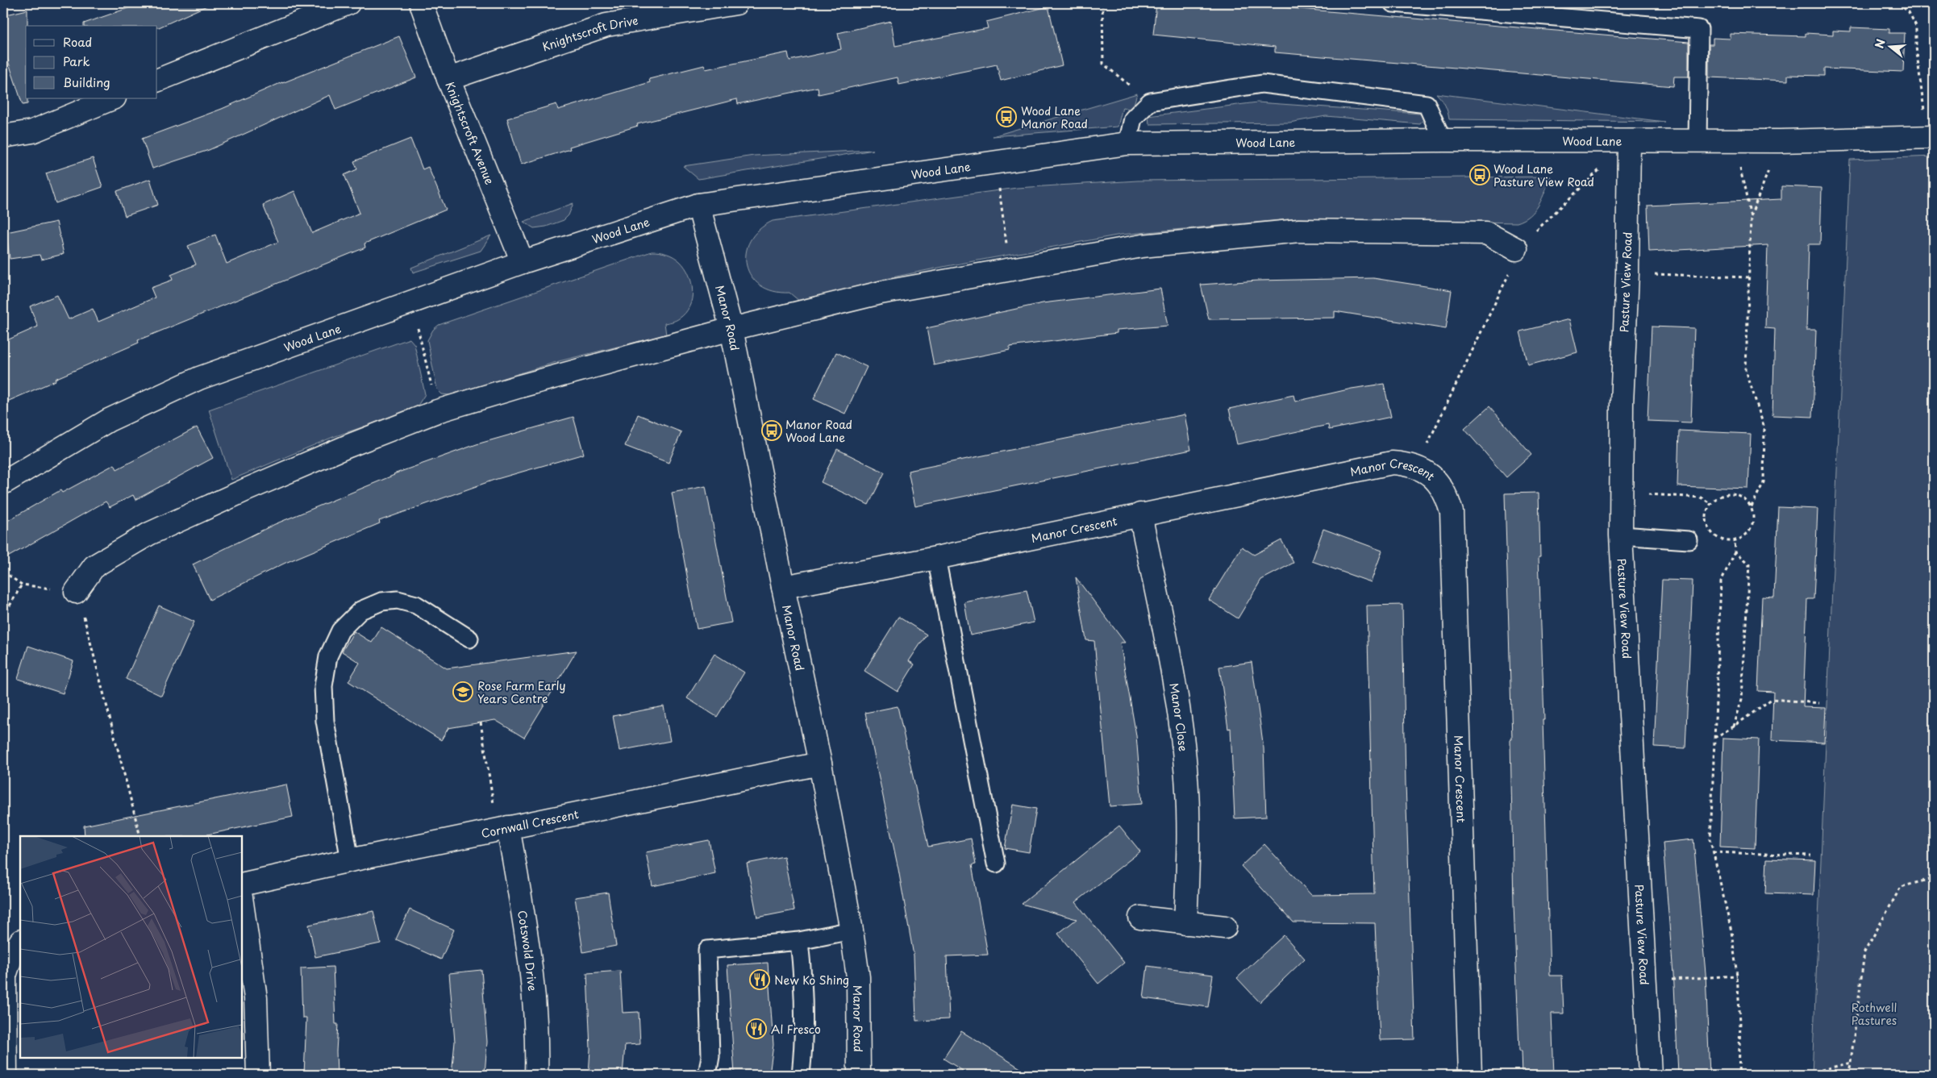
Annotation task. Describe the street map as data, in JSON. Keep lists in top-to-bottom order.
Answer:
{
  "streets": {
    "street": [
      "Knightscroft Drive",
      "Knightscroft Avenue",
      "Wood Lane",
      "Pasture View Road",
      "Manor Road",
      "Manor Crescent",
      "Manor Close",
      "Cornwall Crescent",
      "Cotswold Drive"
    ]
  },
  "crossings": [
    ["Knightscroft Drive", "Knightscroft Avenue"],
    ["Knightscroft Avenue", "Wood Lane"],
    ["Wood Lane", "Pasture View Road"],
    ["Wood Lane", "Manor Road"],
    ["Manor Road", "Manor Crescent"],
    ["Manor Road", "Cornwall Crescent"],
    ["Manor Crescent", "Manor Close"],
    ["Cornwall Crescent", "Cotswold Drive"]
  ],
  "parks": ["Rothwell Pastures"],
  "places": {
    "bus stop": ["Wood Lane Manor Road", "Wood Lane Pasture View Road", "Manor Road Wood Lane"],
    "school or university": ["Rose Farm Early Years Centre"],
    "restaurant": ["New Ko Shing", "Al Fresco"]
  },
  "legend": ["Road", "Park", "Building"],
  "north": "left"
}
